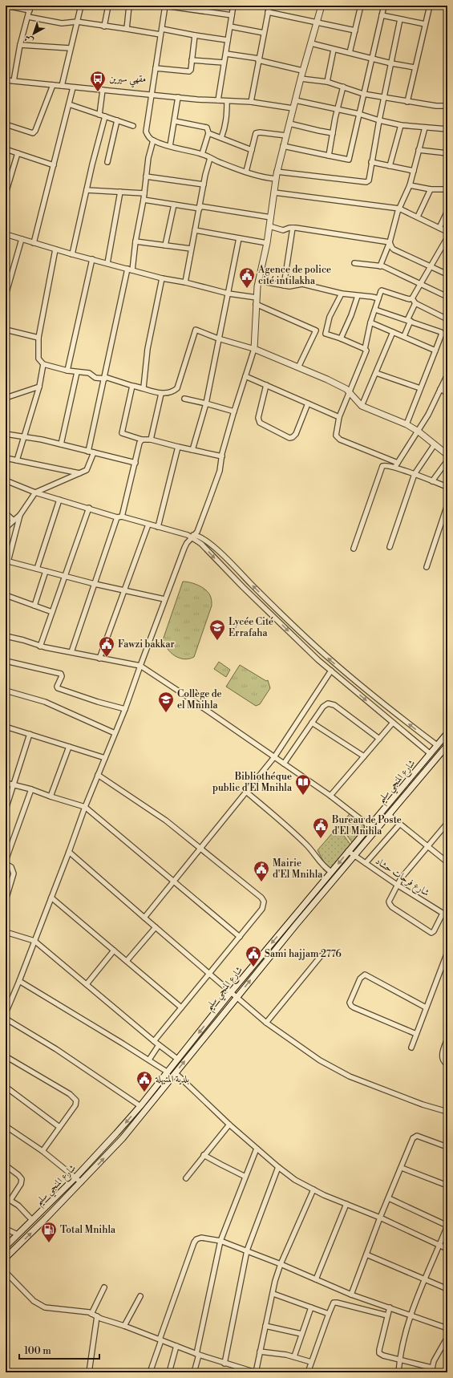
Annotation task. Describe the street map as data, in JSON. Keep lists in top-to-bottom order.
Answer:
{
  "streets": {
    "main road": ["شارع المنجي سليم"],
    "street": ["شارع فرحات حشاد"]
  },
  "crossings": [
    ["شارع المنجي سليم", "شارع فرحات حشاد"]
  ],
  "places": {
    "bus stop": ["مقهي سيرين"],
    "public building": [
      "Agence de police cité intilakha",
      "Fawzi bakkar",
      "Bureau de Poste d'El Mnihla",
      "Mairie d'El Mnihla",
      "Sami hajjam 2776",
      "بلدية المنيهلة"
    ],
    "school or university": ["Lycée Cité Errafaha", "Collège de el Mnihla"],
    "library": ["Bibliothéque public d'El Mnihla"],
    "fuel station": ["Total Mnihla"]
  },
  "scale_bar": "100 m",
  "north": "bottom left"
}
